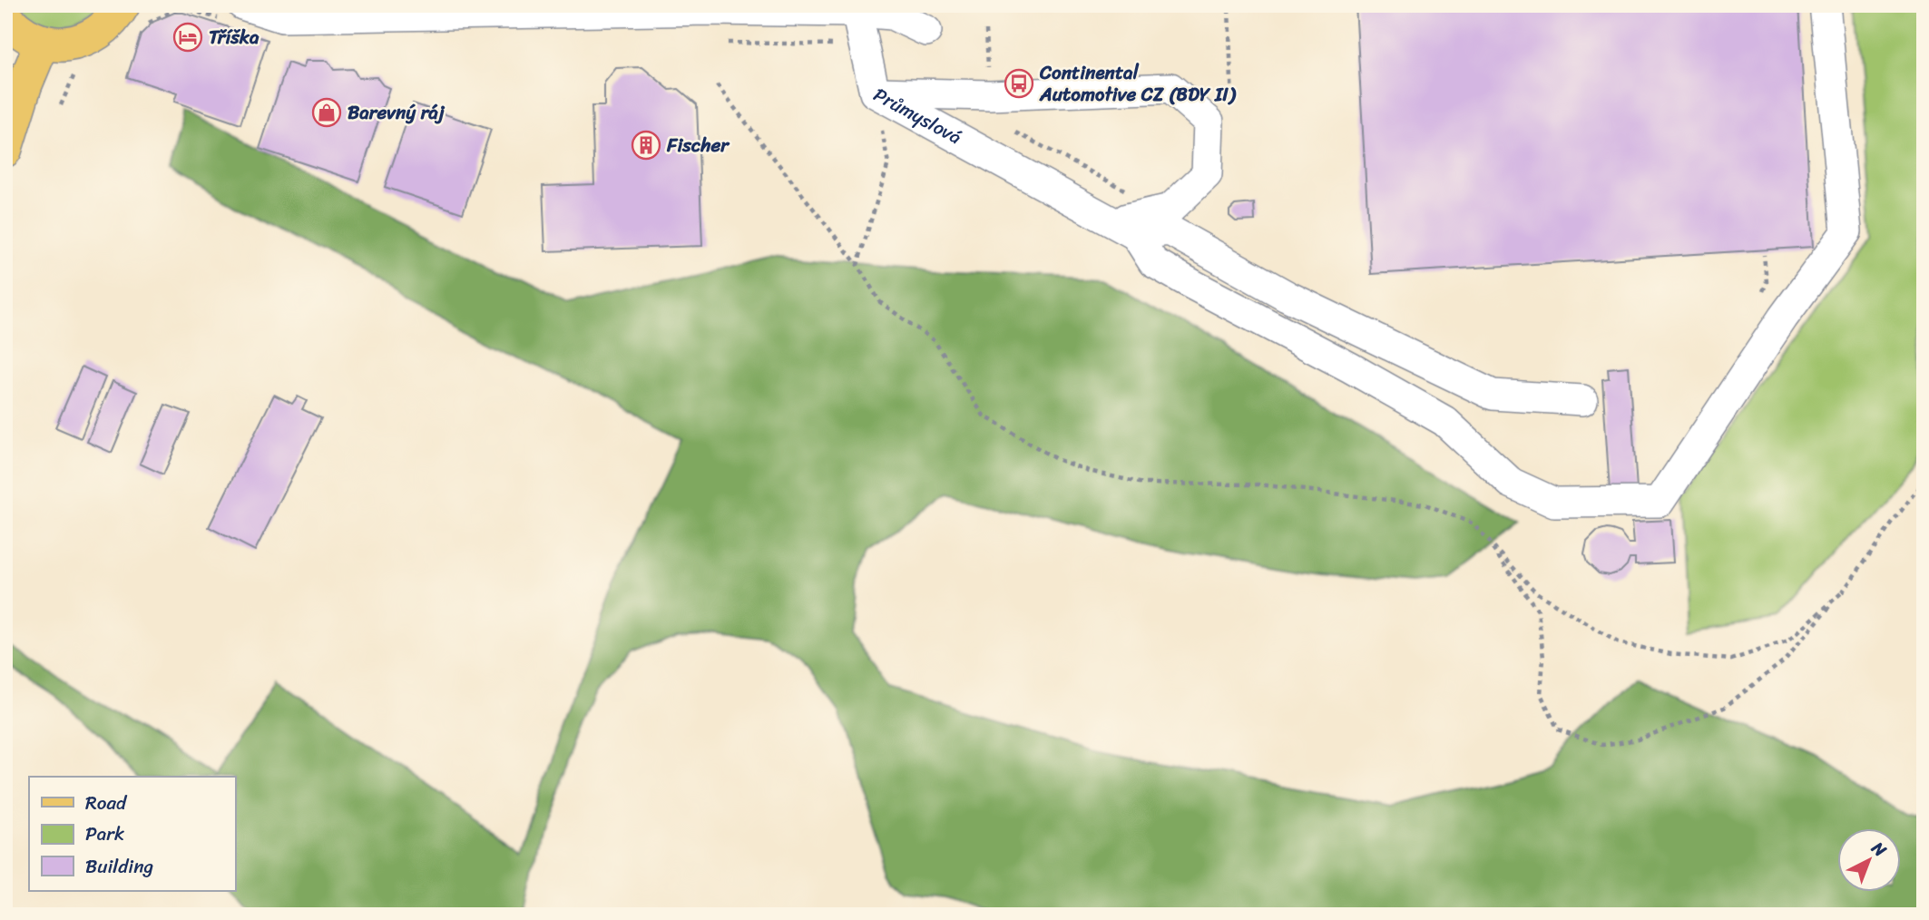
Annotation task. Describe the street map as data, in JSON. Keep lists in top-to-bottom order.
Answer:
{
  "streets": {
    "street": ["Průmyslová"]
  },
  "places": {
    "hotel": ["Tříška"],
    "bus stop": ["Continental Automotive CZ (BDY II)"],
    "shop": ["Barevný ráj"],
    "building": ["Fischer"]
  },
  "legend": ["Road", "Park", "Building"],
  "north": "top right"
}
